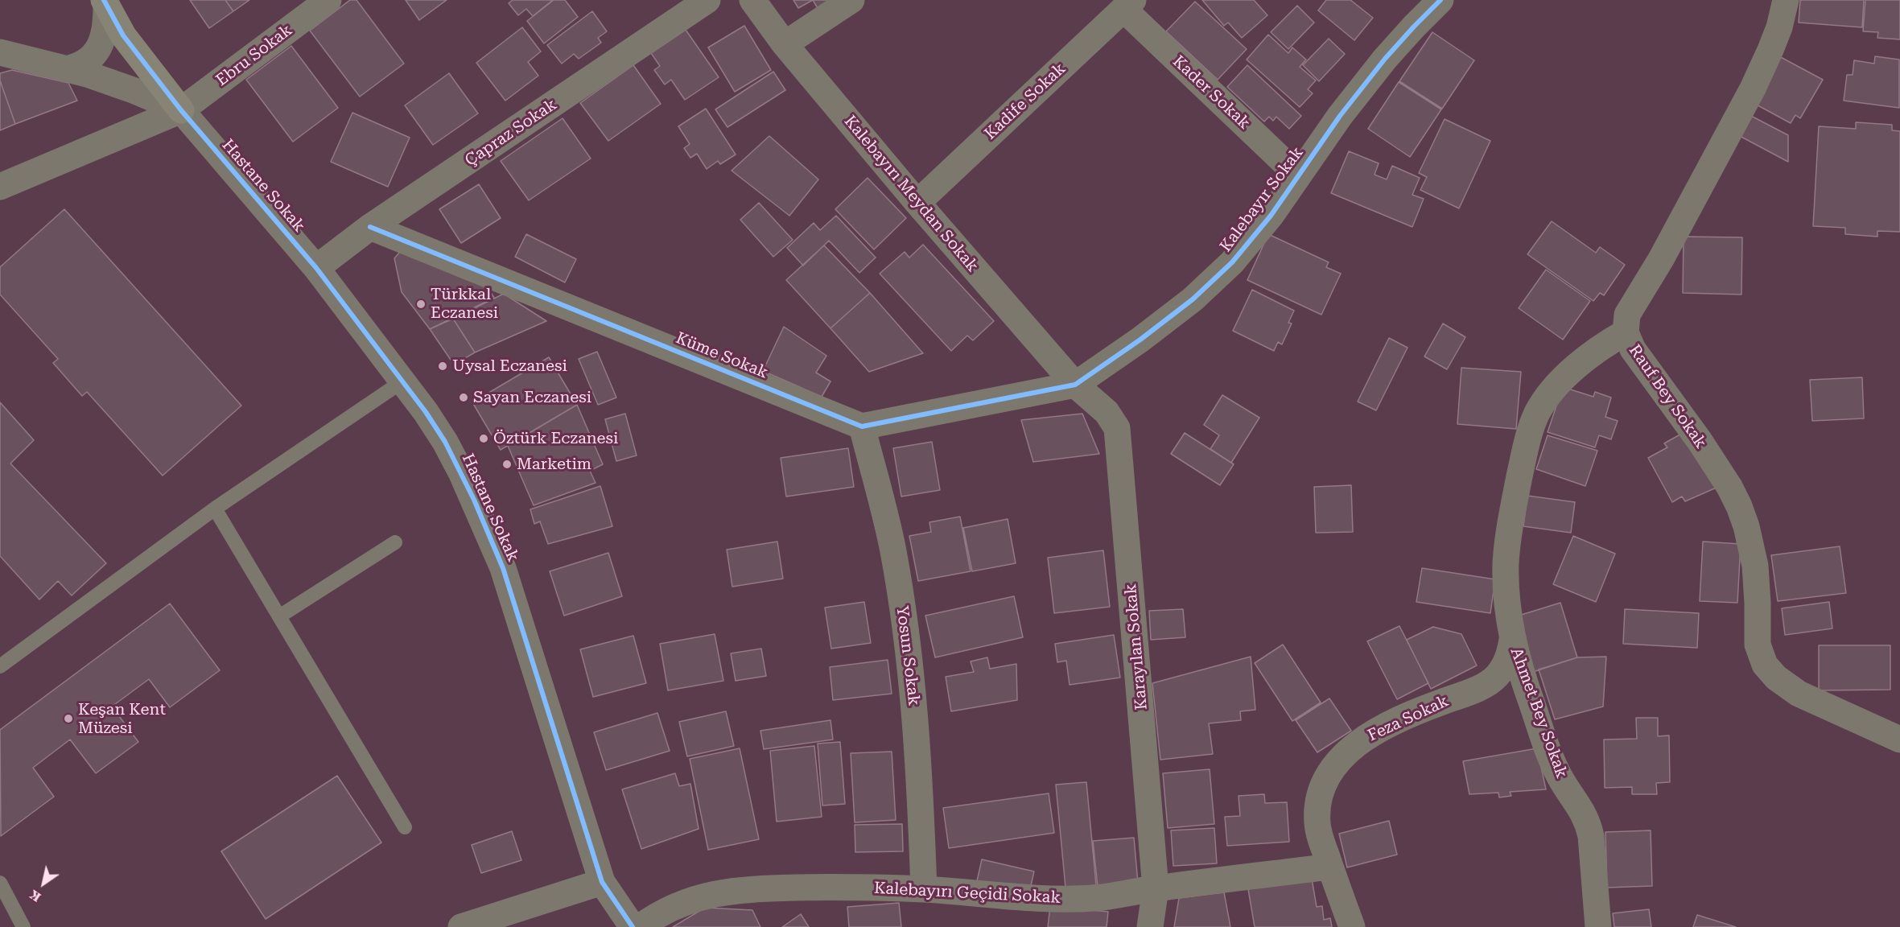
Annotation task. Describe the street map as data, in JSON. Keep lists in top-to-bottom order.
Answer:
{
  "streets": {
    "street": [
      "Ebru Sokak",
      "Kader Sokak",
      "Kadife Sokak",
      "Çapraz Sokak",
      "Hastane Sokak",
      "Kalebayırı Meydan Sokak",
      "Kalebayır Sokak",
      "Küme Sokak",
      "Rauf Bey Sokak",
      "Karayılan Sokak",
      "Yosun Sokak",
      "Ahmet Bey Sokak",
      "Feza Sokak",
      "Kalebayırı Geçidi Sokak"
    ]
  },
  "crossings": [
    ["Ebru Sokak", "Hastane Sokak"],
    ["Kader Sokak", "Kadife Sokak"],
    ["Kader Sokak", "Kalebayır Sokak"],
    ["Kadife Sokak", "Kalebayırı Meydan Sokak"],
    ["Çapraz Sokak", "Hastane Sokak"],
    ["Çapraz Sokak", "Küme Sokak"],
    ["Kalebayırı Meydan Sokak", "Kalebayır Sokak"],
    ["Kalebayırı Meydan Sokak", "Karayılan Sokak"],
    ["Kalebayır Sokak", "Karayılan Sokak"],
    ["Küme Sokak", "Yosun Sokak"],
    ["Rauf Bey Sokak", "Ahmet Bey Sokak"],
    ["Karayılan Sokak", "Kalebayırı Geçidi Sokak"],
    ["Yosun Sokak", "Kalebayırı Geçidi Sokak"],
    ["Ahmet Bey Sokak", "Feza Sokak"],
    ["Feza Sokak", "Kalebayırı Geçidi Sokak"]
  ],
  "places": [
    "Türkkal Eczanesi",
    "Uysal Eczanesi",
    "Sayan Eczanesi",
    "Öztürk Eczanesi",
    "Marketim",
    "Keşan Kent Müzesi"
  ],
  "north": "bottom left"
}
